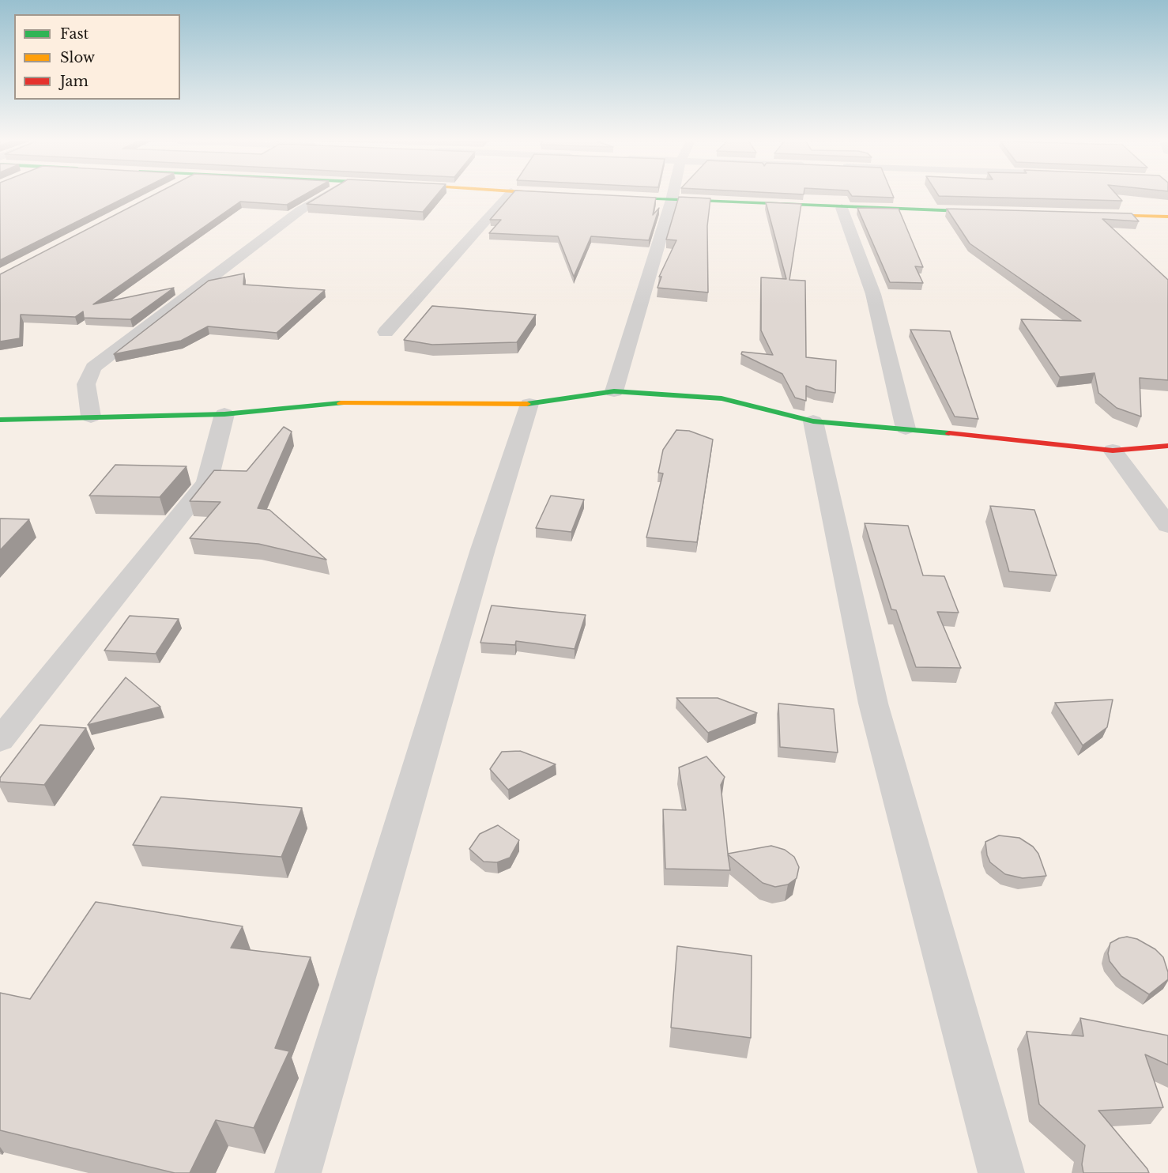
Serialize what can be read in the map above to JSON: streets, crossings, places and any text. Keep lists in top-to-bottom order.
{
  "legend": ["Fast", "Slow", "Jam"]
}
